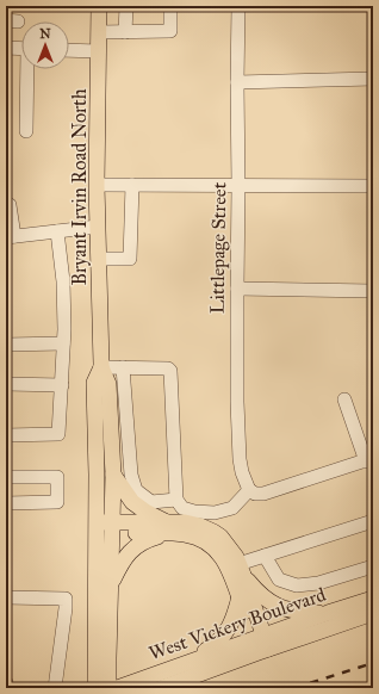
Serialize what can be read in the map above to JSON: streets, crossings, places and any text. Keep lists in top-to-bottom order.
{
  "streets": {
    "main road": ["Bryant Irvin Road North", "West Vickery Boulevard"],
    "street": ["Littlepage Street"]
  },
  "north": "top"
}
